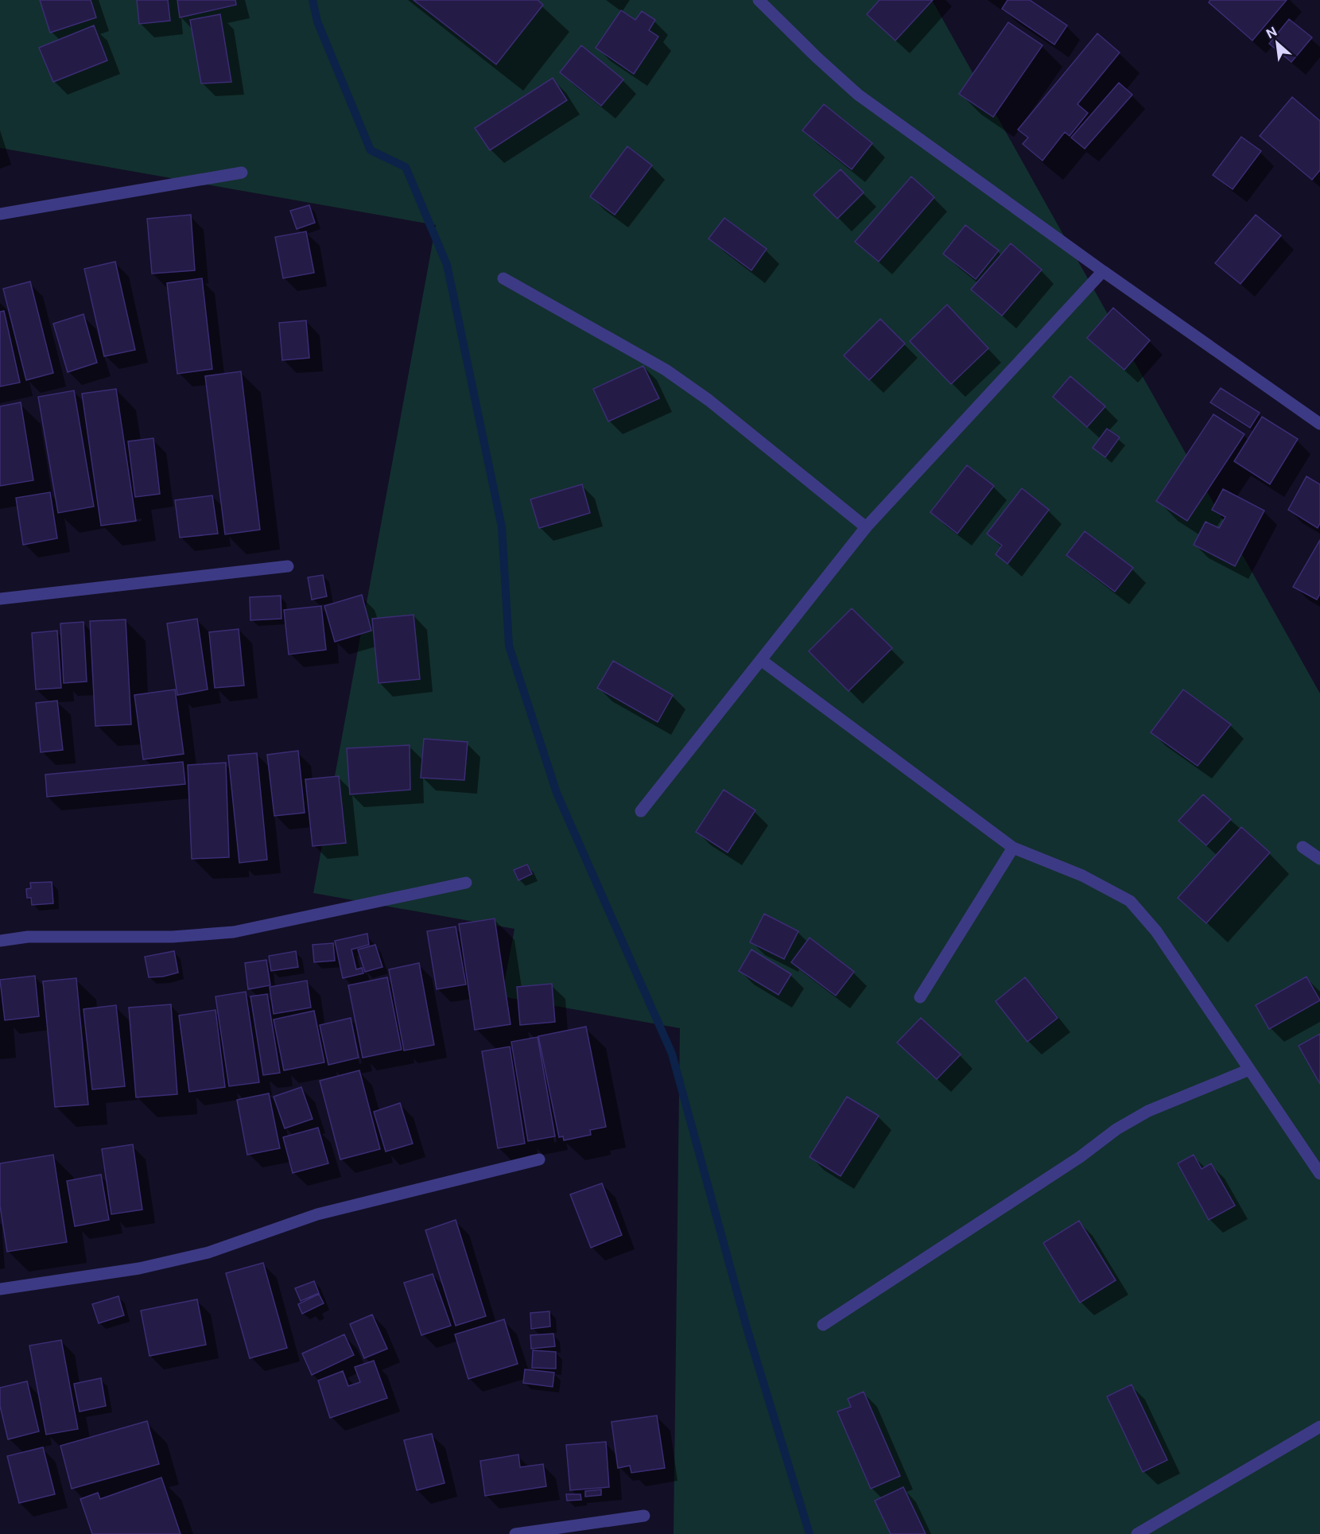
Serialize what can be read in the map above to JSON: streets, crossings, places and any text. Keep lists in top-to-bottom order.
{
  "north": "top left"
}
